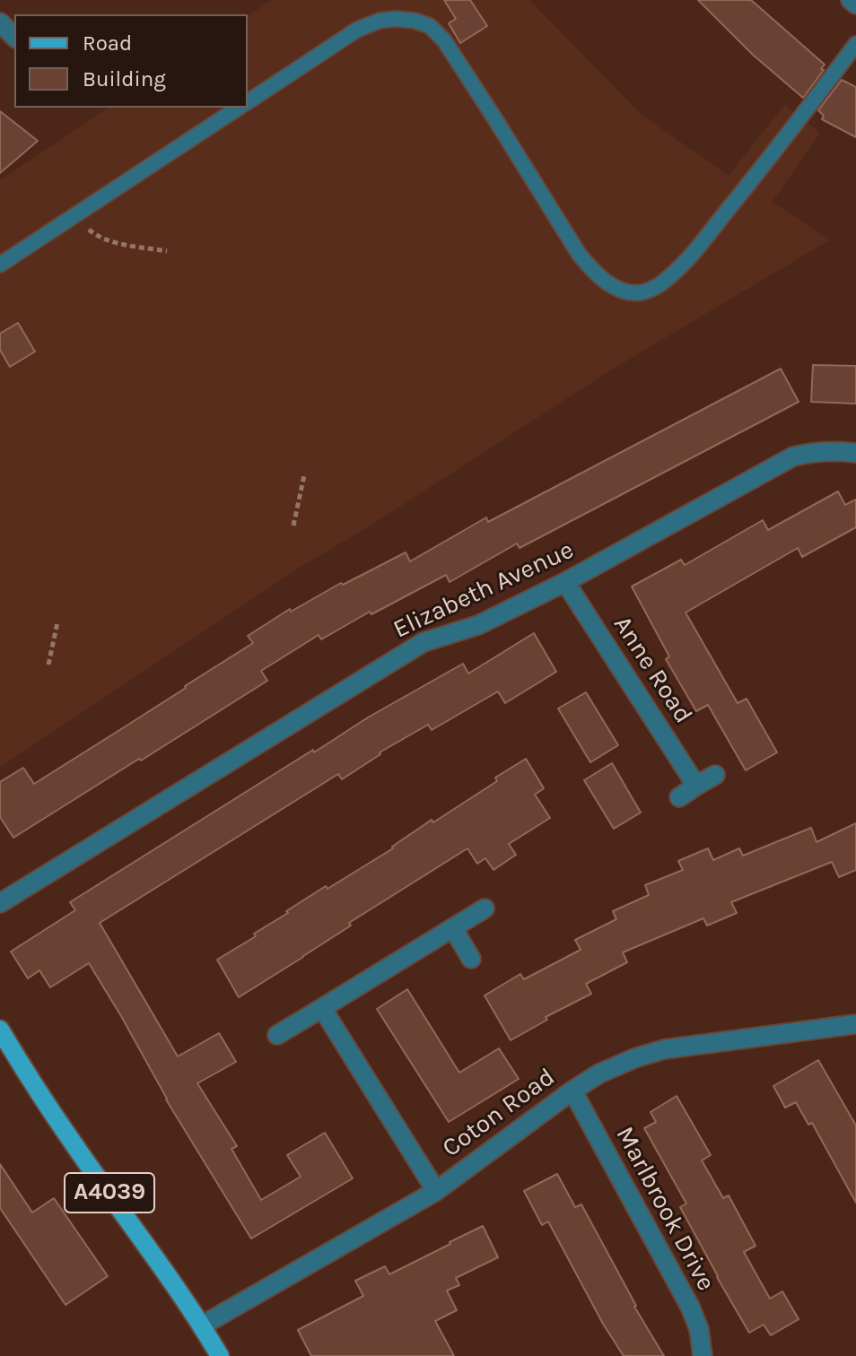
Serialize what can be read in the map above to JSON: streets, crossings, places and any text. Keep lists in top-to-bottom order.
{
  "streets": {
    "main road": ["A4039"],
    "street": [
      "Elizabeth Avenue",
      "Anne Road",
      "Coton Road",
      "Marlbrook Drive"
    ]
  },
  "crossings": [
    ["Elizabeth Avenue", "Anne Road"],
    ["Coton Road", "A4039"],
    ["Coton Road", "Marlbrook Drive"]
  ],
  "legend": ["Road", "Building"]
}
